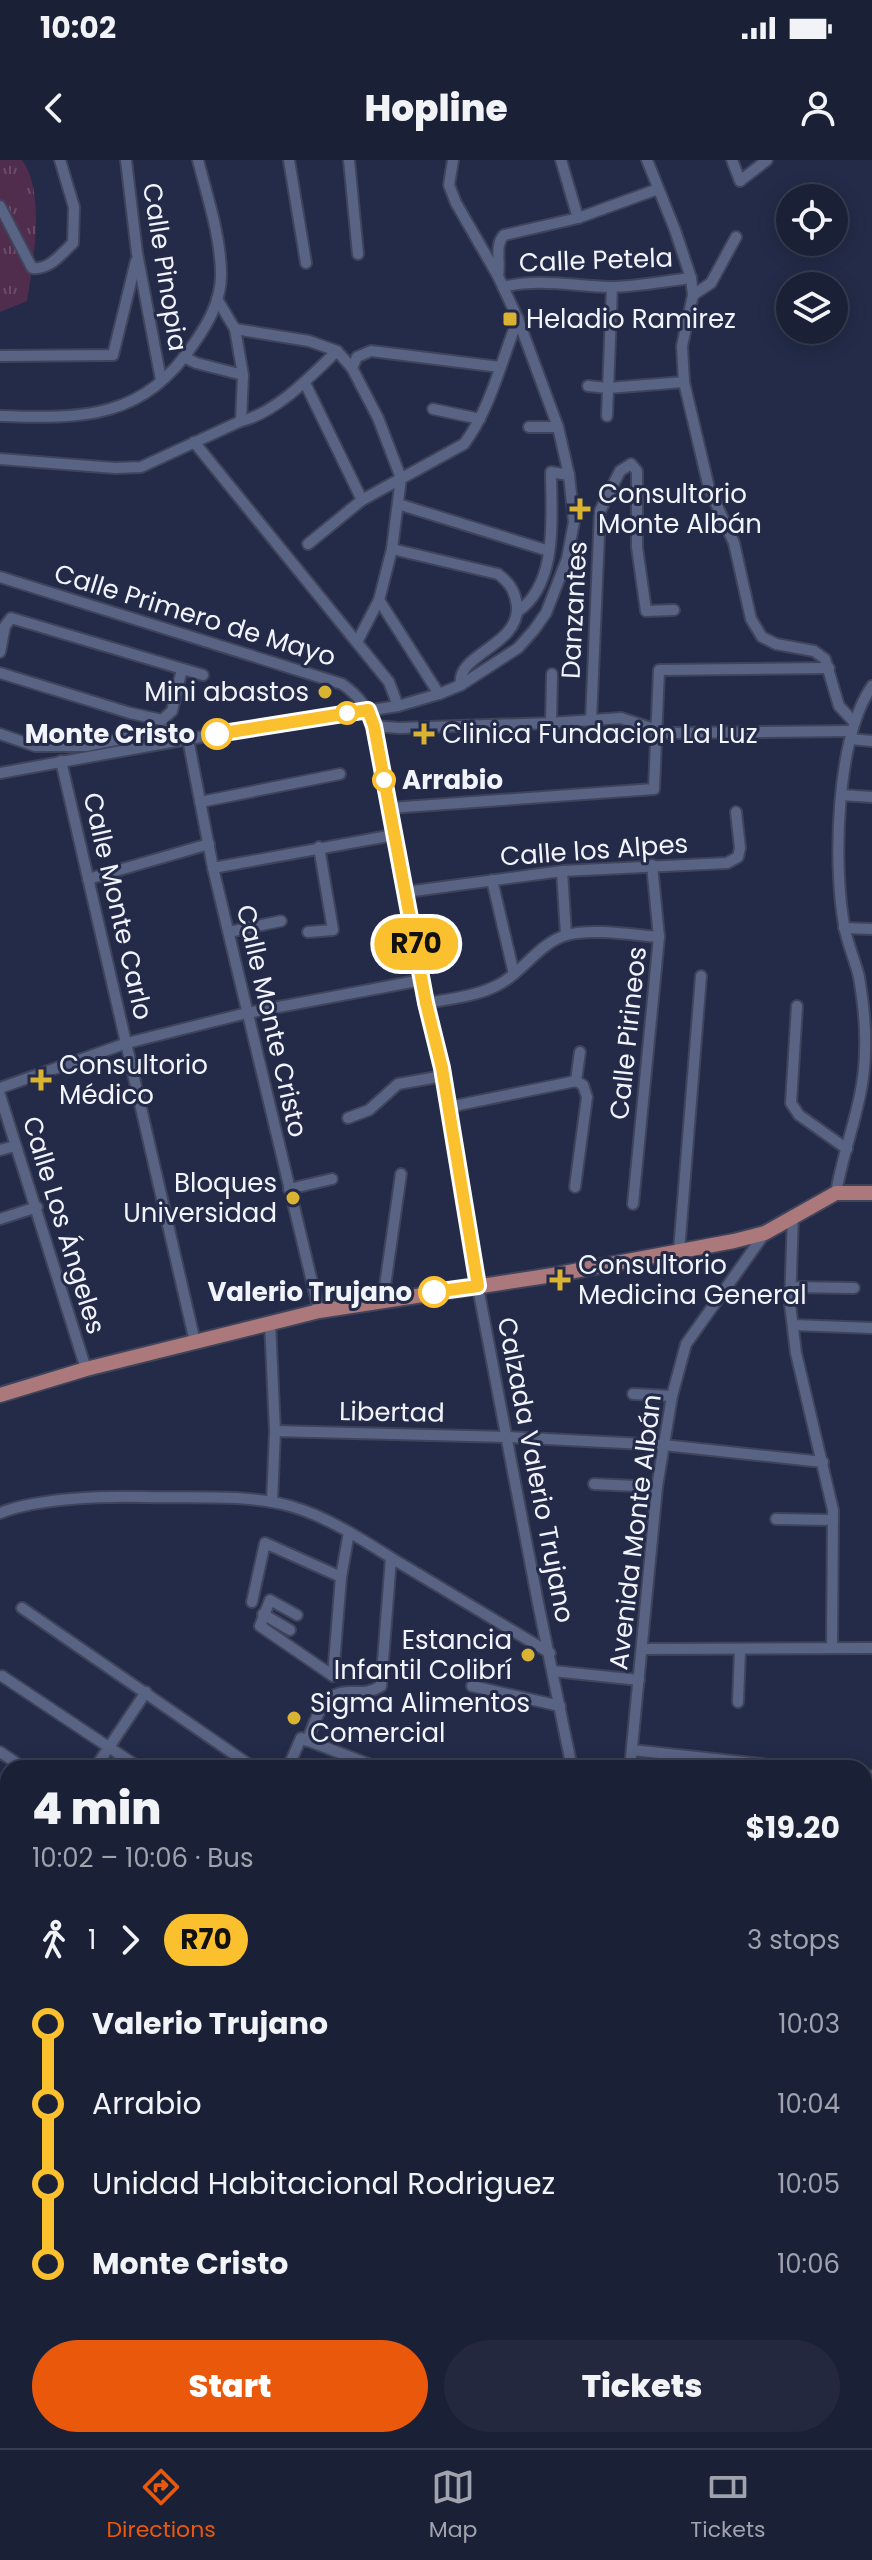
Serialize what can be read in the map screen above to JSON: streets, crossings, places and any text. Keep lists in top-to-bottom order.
{
  "streets": {
    "street": [
      "Calle Petela",
      "Calle Pinopia",
      "Danzantes",
      "Calle Primero de Mayo",
      "Calle los Alpes",
      "Calle Monte Carlo",
      "Calle Monte Cristo",
      "Calle Pirineos",
      "Calle Los Ángeles",
      "Libertad",
      "Calzada Valerio Trujano",
      "Avenida Monte Albán"
    ]
  },
  "crossings": [
    ["Calle Primero de Mayo", "Calzada Valerio Trujano"],
    ["Calle los Alpes", "Calle Pirineos"],
    ["Calle los Alpes", "Calzada Valerio Trujano"],
    ["Libertad", "Calzada Valerio Trujano"],
    ["Libertad", "Avenida Monte Albán"]
  ],
  "places": {
    "transit": ["Heladio Ramirez"],
    "health": [
      "Consultorio Monte Albán",
      "Clinica Fundacion La Luz",
      "Consultorio Médico",
      "Consultorio Medicina General"
    ],
    "other": [
      "Mini abastos",
      "Monte Cristo",
      "Arrabio",
      "Bloques Universidad",
      "Valerio Trujano",
      "Estancia Infantil Colibrí",
      "Sigma Alimentos Comercial"
    ]
  },
  "lines": ["bus line R70"],
  "page": {
    "status": "10:02",
    "header": "Hopline",
    "on_map": "R70",
    "heading": ["4 min", "10:02 – 10:06 · Bus", "$19.20"],
    "legs": ["1", "R70", "3 stops"],
    "list": [
      {
        "name": "Valerio Trujano",
        "value": "10:03"
      },
      {
        "name": "Arrabio",
        "value": "10:04"
      },
      {
        "name": "Unidad Habitacional Rodriguez",
        "value": "10:05"
      },
      {
        "name": "Monte Cristo",
        "value": "10:06"
      }
    ],
    "buttons": ["Start", "Tickets"],
    "tabs": ["Directions", "Map", "Tickets"]
  }
}
